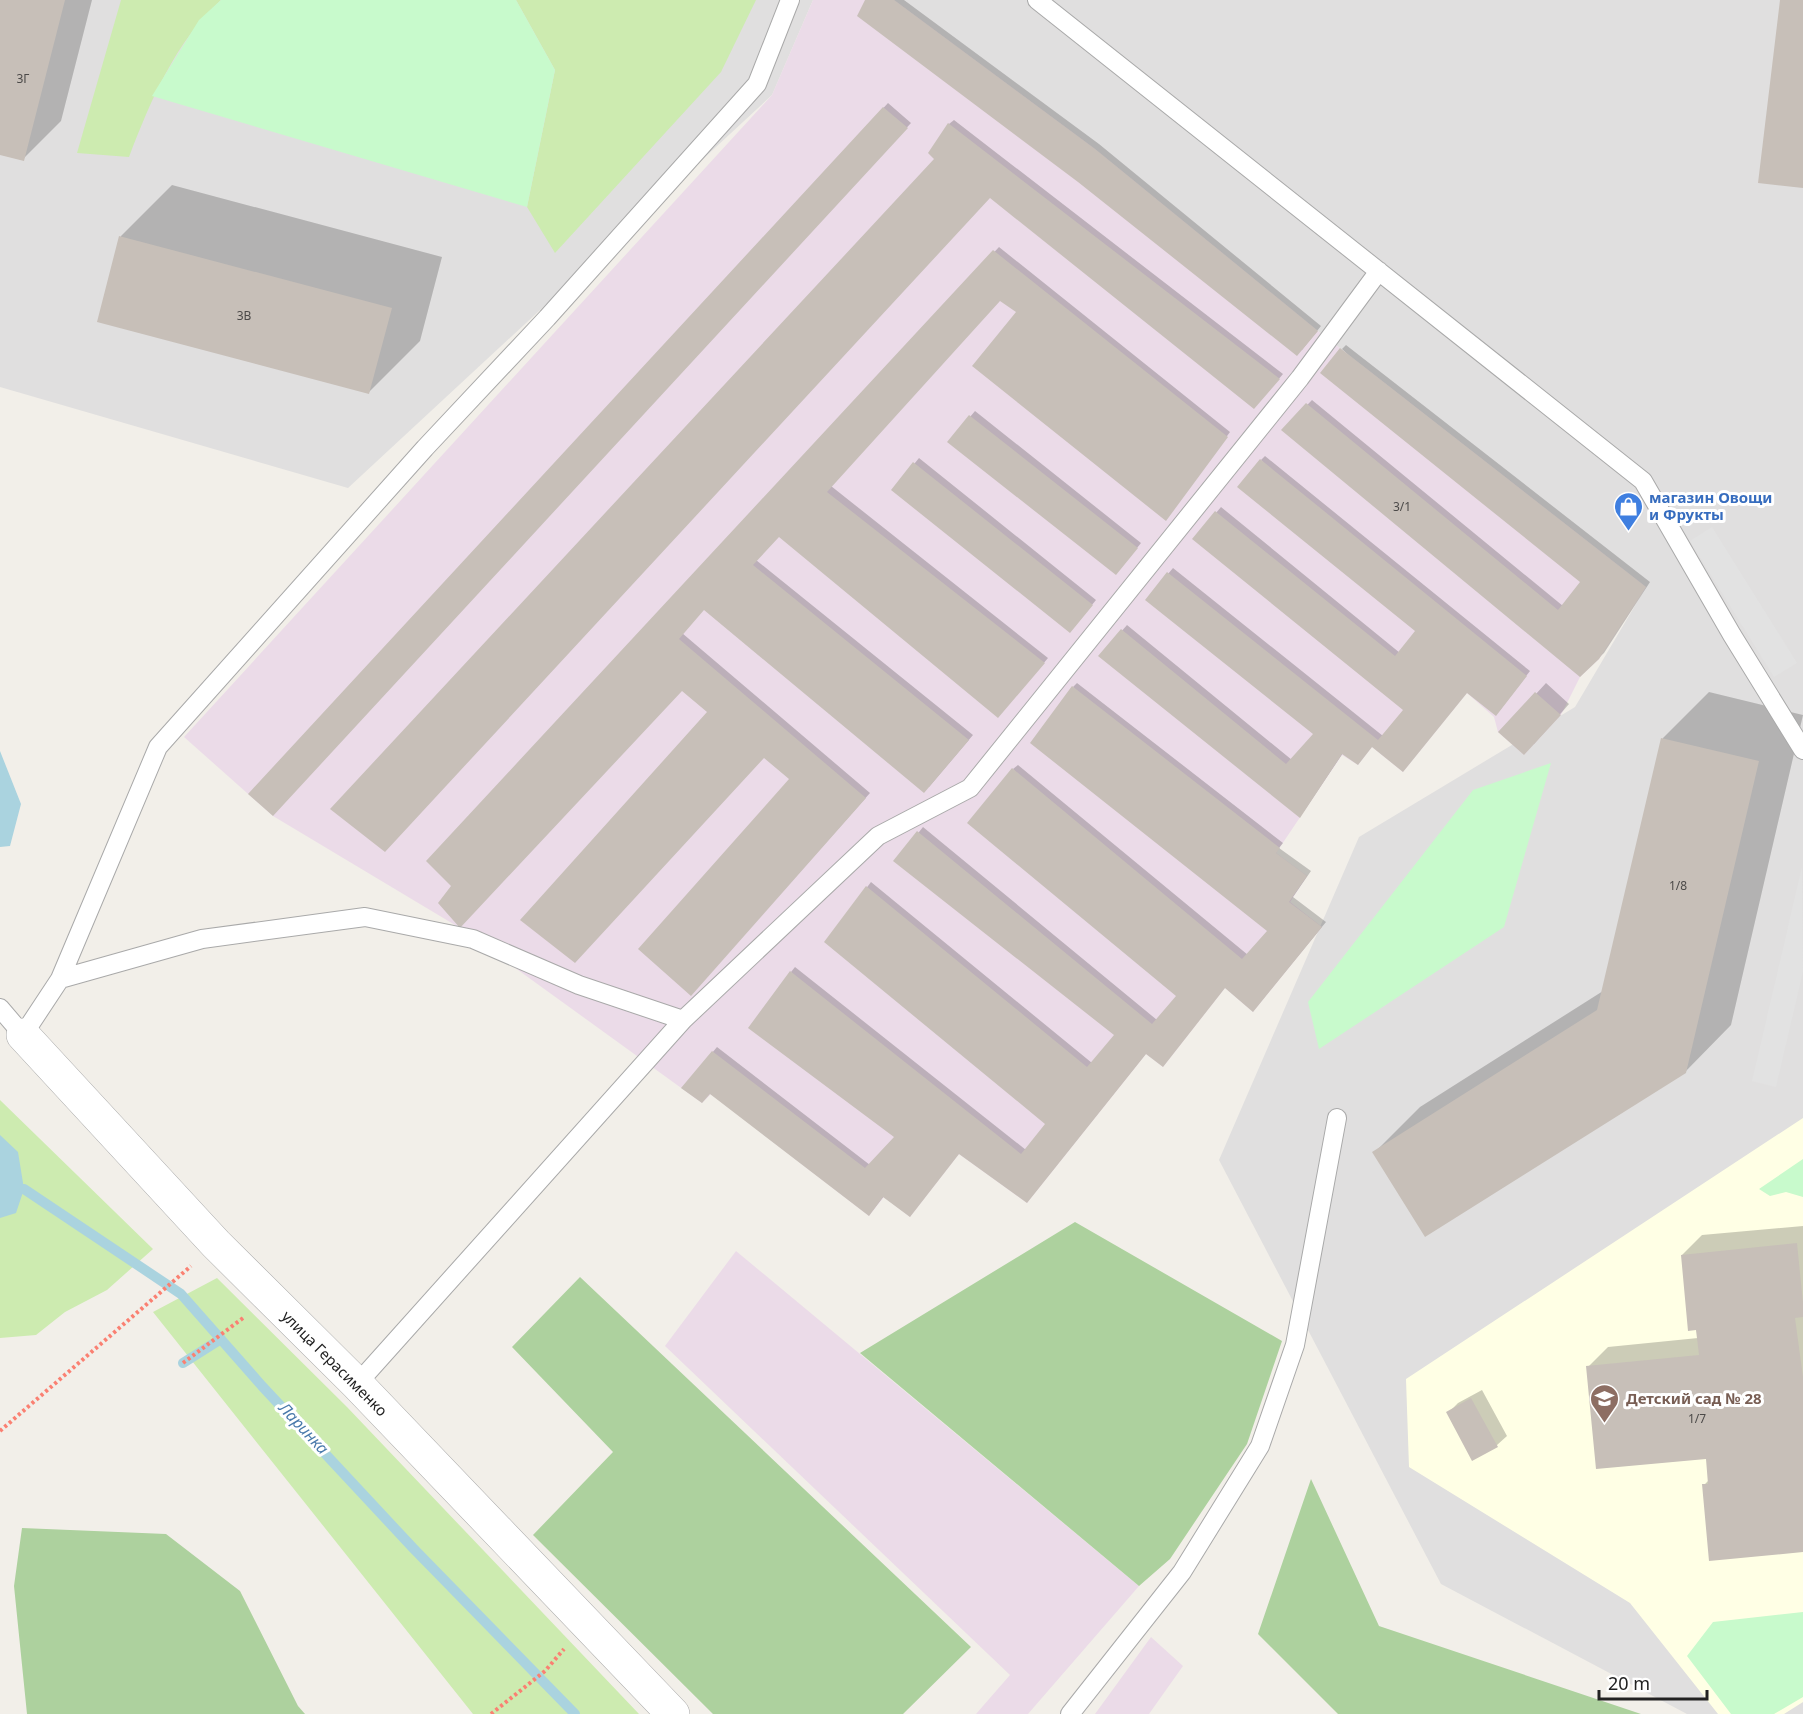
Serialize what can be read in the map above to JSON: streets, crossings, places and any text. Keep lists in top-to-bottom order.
{
  "streets": {
    "street": ["улица Герасименко"]
  },
  "water": ["Ларинка"],
  "places": {
    "shop": ["магазин Овощи и Фрукты"],
    "school or university": ["Детский сад № 28"]
  },
  "house_numbers": [
    "3Г",
    "3В",
    "3/1",
    "1/8",
    "1/7"
  ],
  "scale_bar": "20 m"
}
